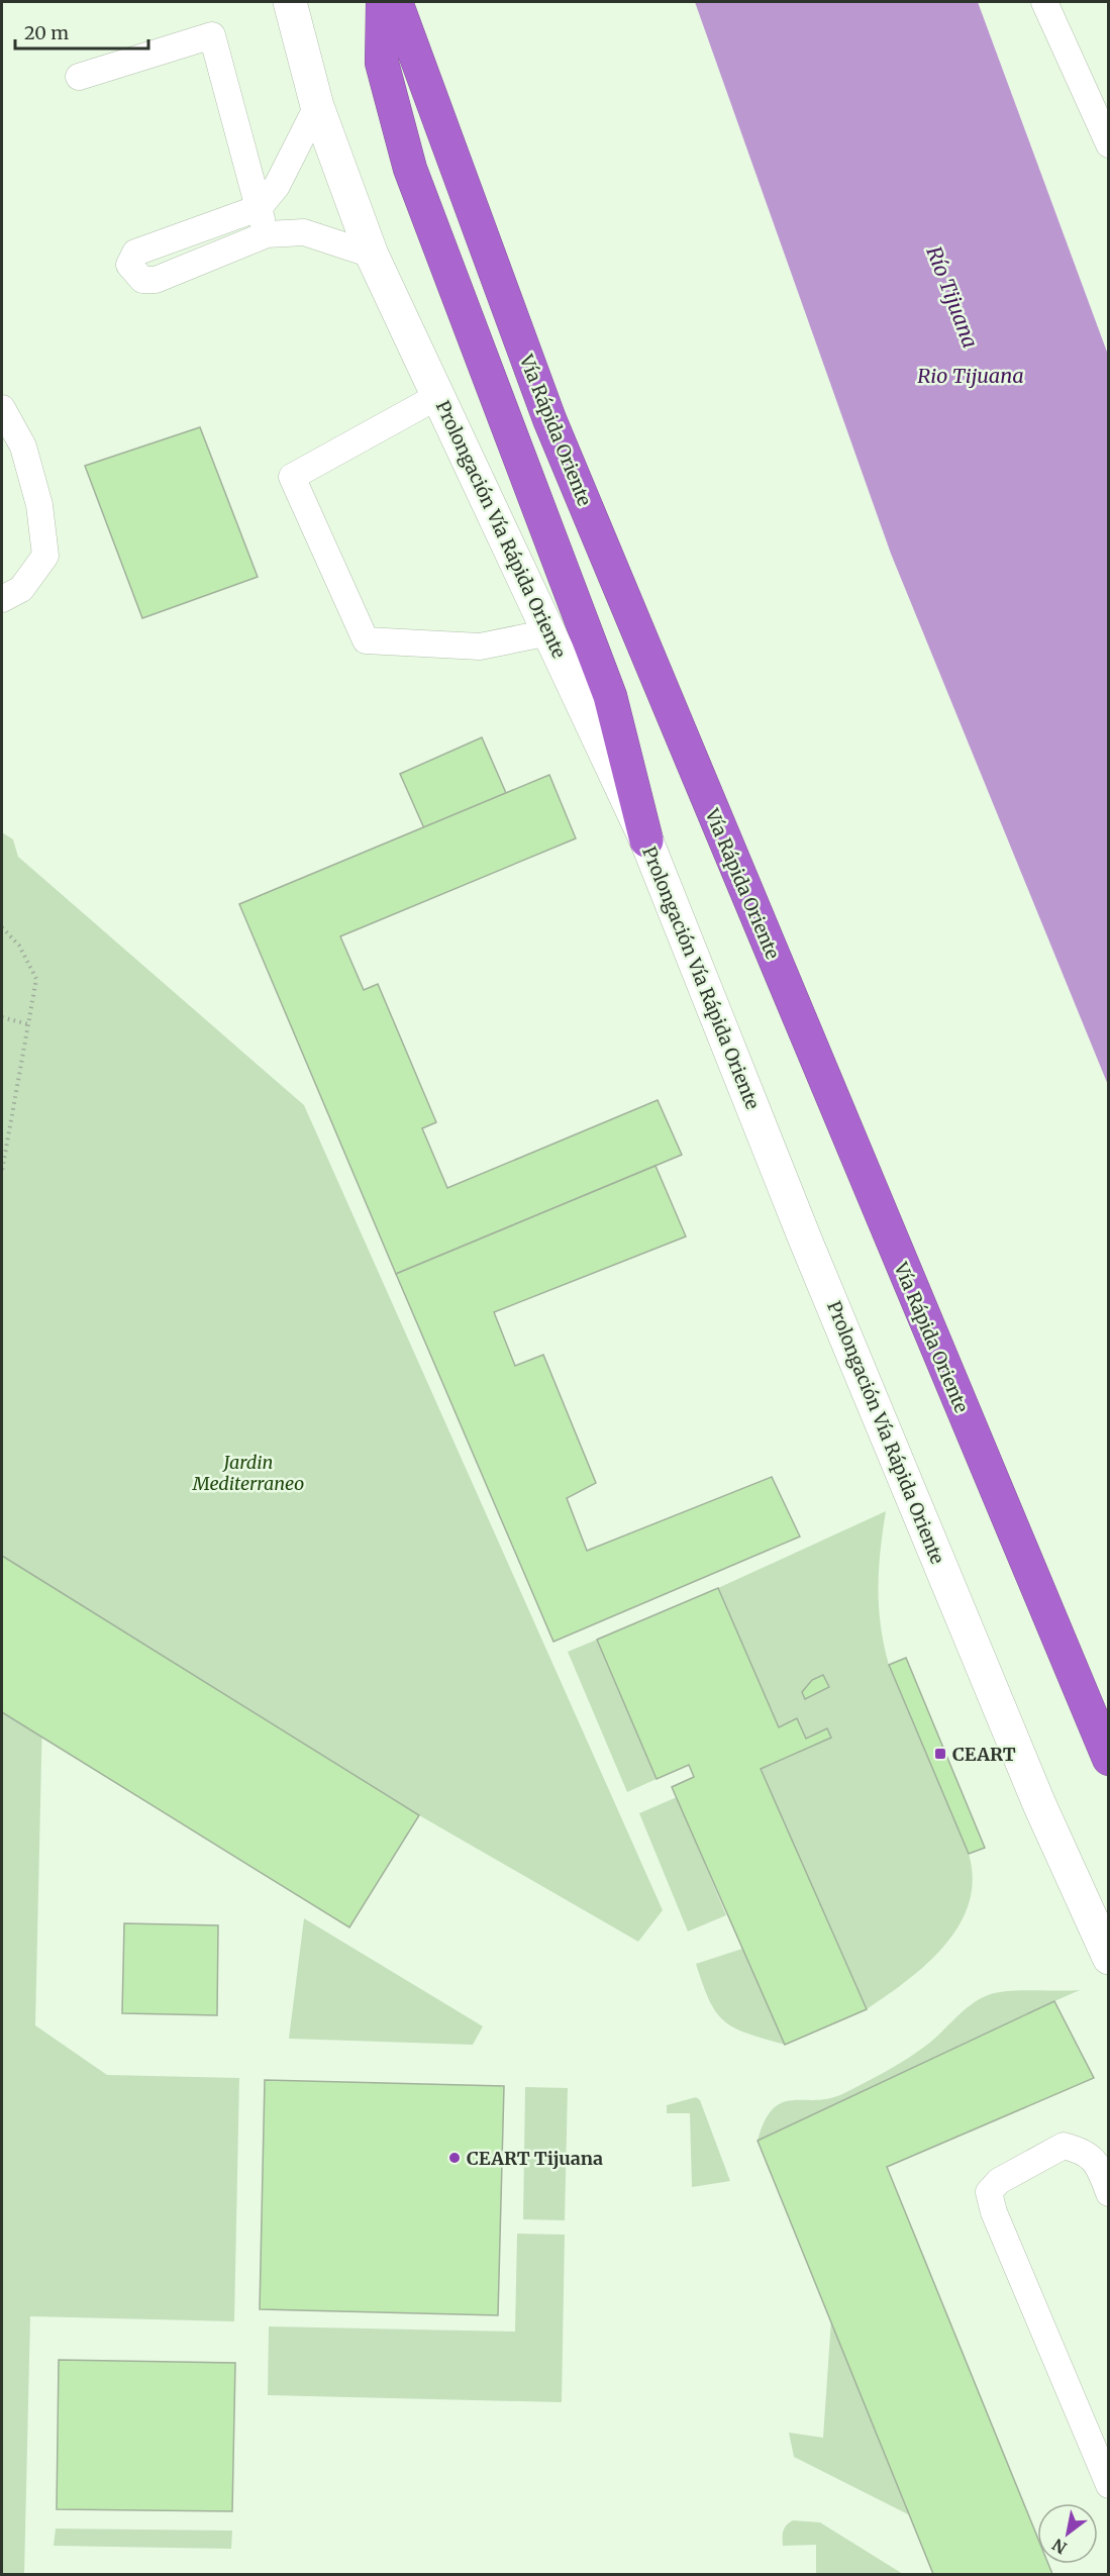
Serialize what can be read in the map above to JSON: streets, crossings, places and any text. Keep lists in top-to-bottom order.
{
  "streets": {
    "highway": ["Vía Rápida Oriente"],
    "main road": ["Prolongación Vía Rápida Oriente"]
  },
  "water": ["Río Tijuana", "Rio Tijuana"],
  "parks": ["Jardin Mediterraneo"],
  "places": {
    "transit": ["CEART"],
    "other": ["CEART Tijuana"]
  },
  "scale_bar": "20 m",
  "north": "bottom left"
}
